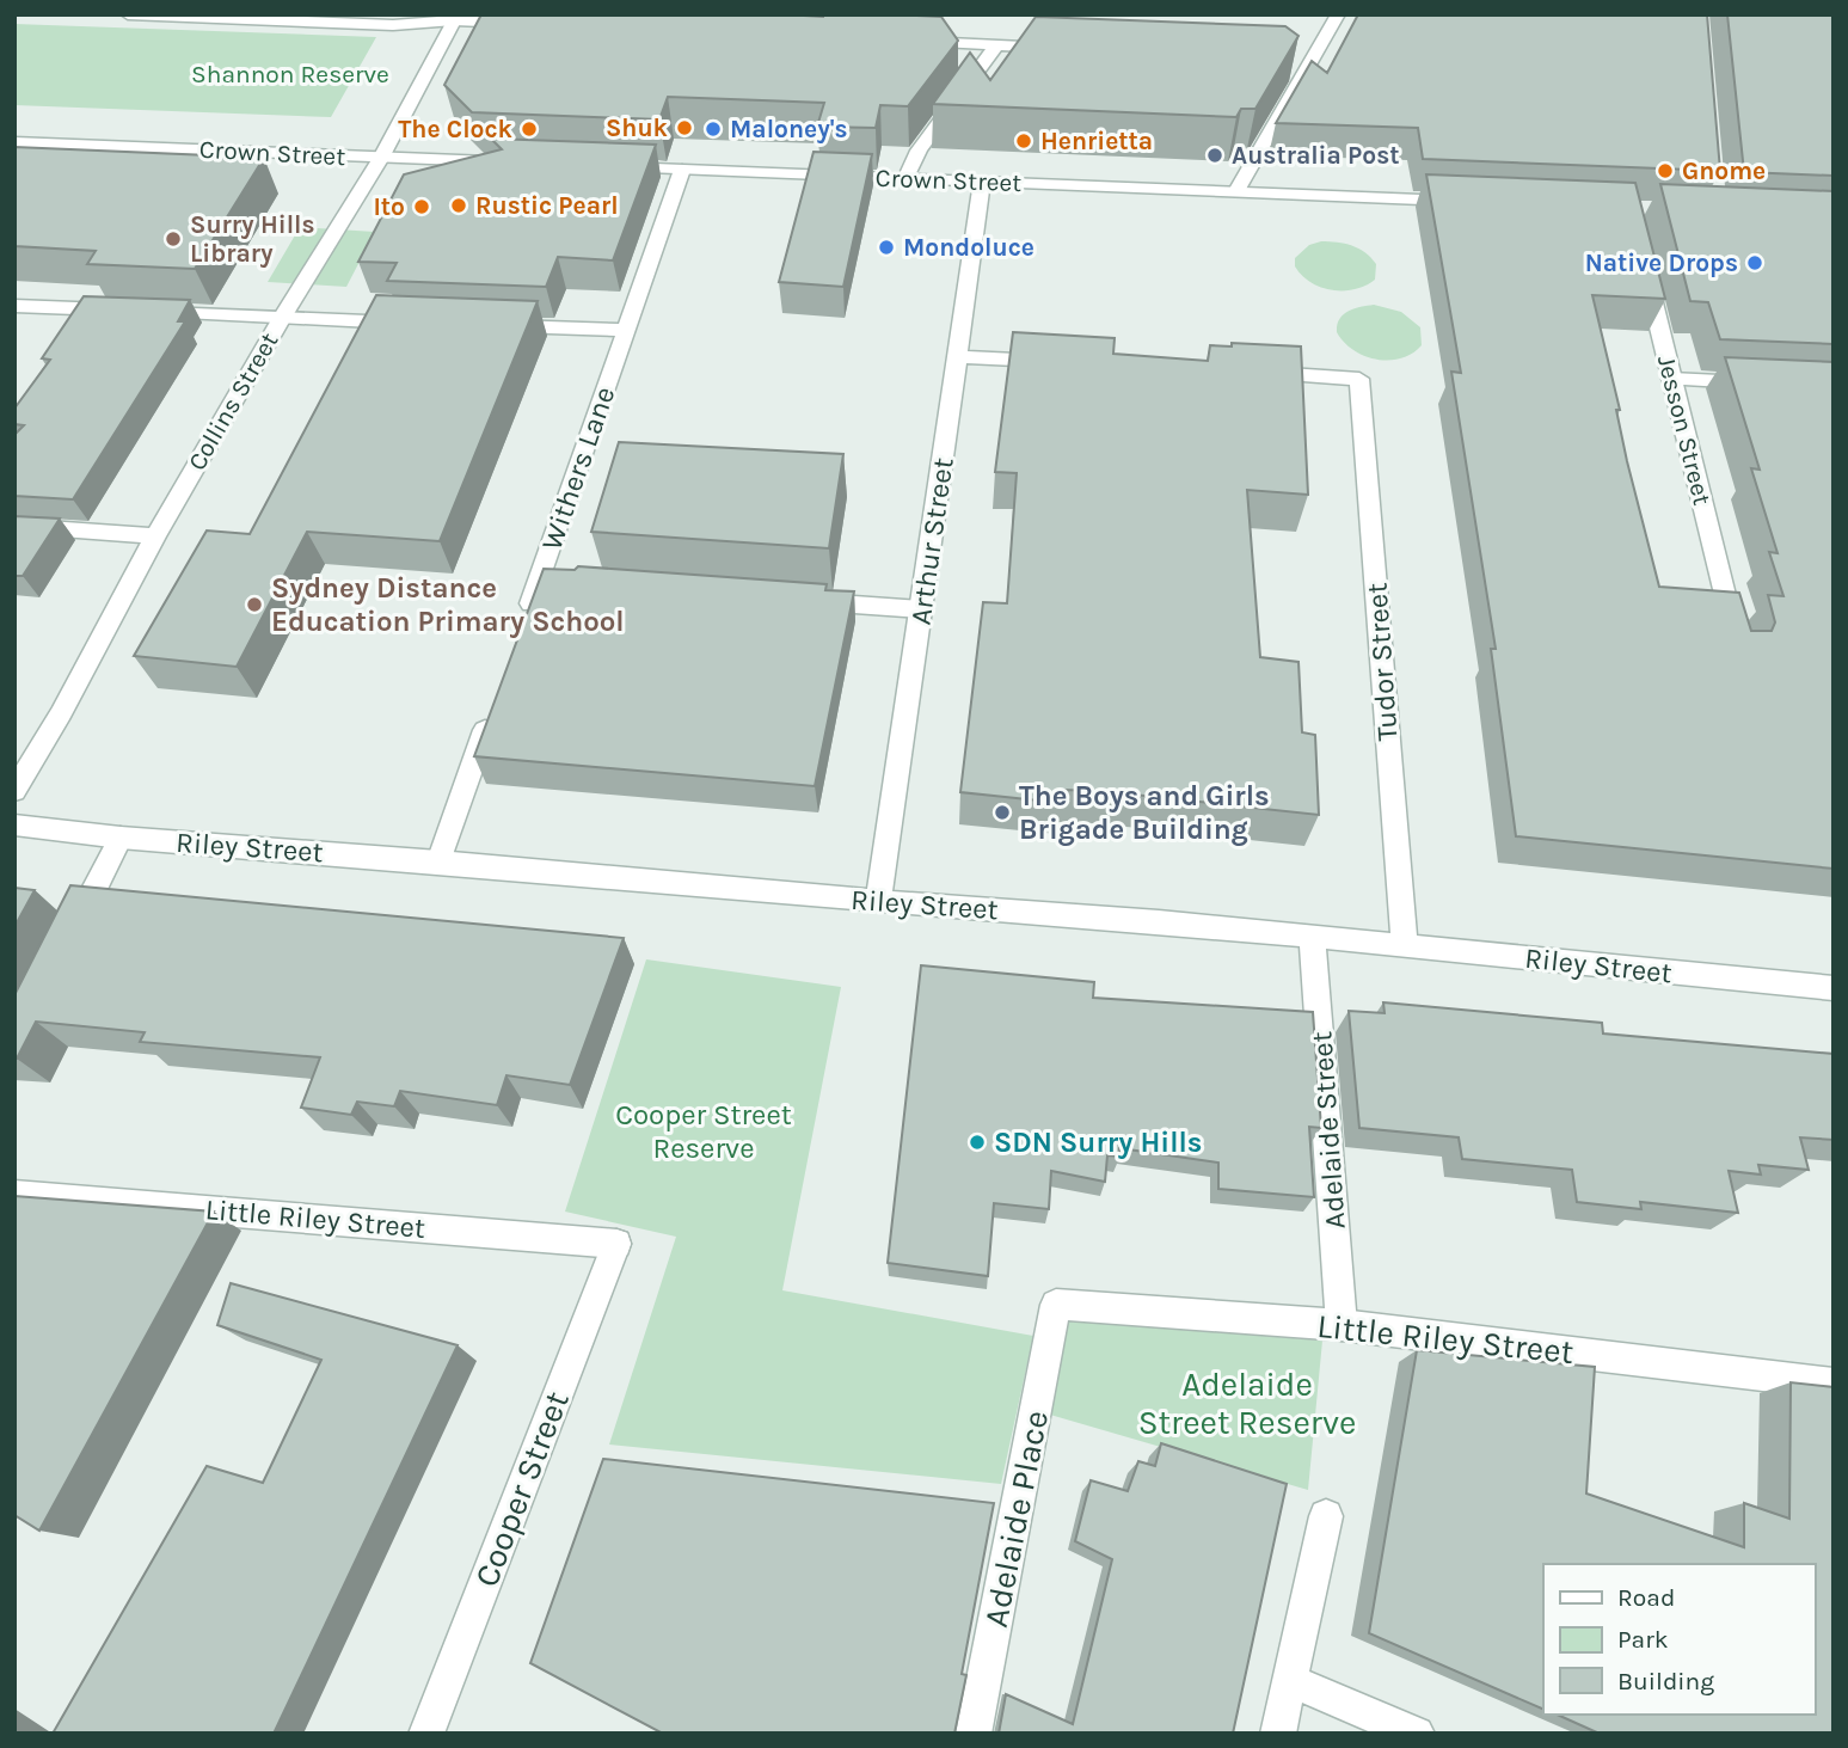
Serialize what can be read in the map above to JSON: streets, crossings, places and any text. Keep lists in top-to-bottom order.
{
  "streets": {
    "street": [
      "Crown Street",
      "Collins Street",
      "Jesson Street",
      "Withers Lane",
      "Arthur Street",
      "Tudor Street",
      "Riley Street",
      "Adelaide Street",
      "Little Riley Street",
      "Cooper Street",
      "Adelaide Place"
    ]
  },
  "crossings": [
    ["Crown Street", "Collins Street"],
    ["Crown Street", "Withers Lane"],
    ["Crown Street", "Arthur Street"],
    ["Arthur Street", "Riley Street"],
    ["Tudor Street", "Riley Street"],
    ["Riley Street", "Adelaide Street"],
    ["Adelaide Street", "Little Riley Street"],
    ["Little Riley Street", "Cooper Street"],
    ["Little Riley Street", "Adelaide Place"]
  ],
  "parks": ["Shannon Reserve", "Cooper Street Reserve", "Adelaide Street Reserve"],
  "places": [
    "Shuk",
    "The Clock",
    "Maloney's",
    "Henrietta",
    "Australia Post",
    "Gnome",
    "Rustic Pearl",
    "Ito",
    "Surry Hills Library",
    "Mondoluce",
    "Native Drops",
    "Sydney Distance Education Primary School",
    "The Boys and Girls Brigade Building",
    "SDN Surry Hills"
  ],
  "legend": ["Road", "Park", "Building"]
}
